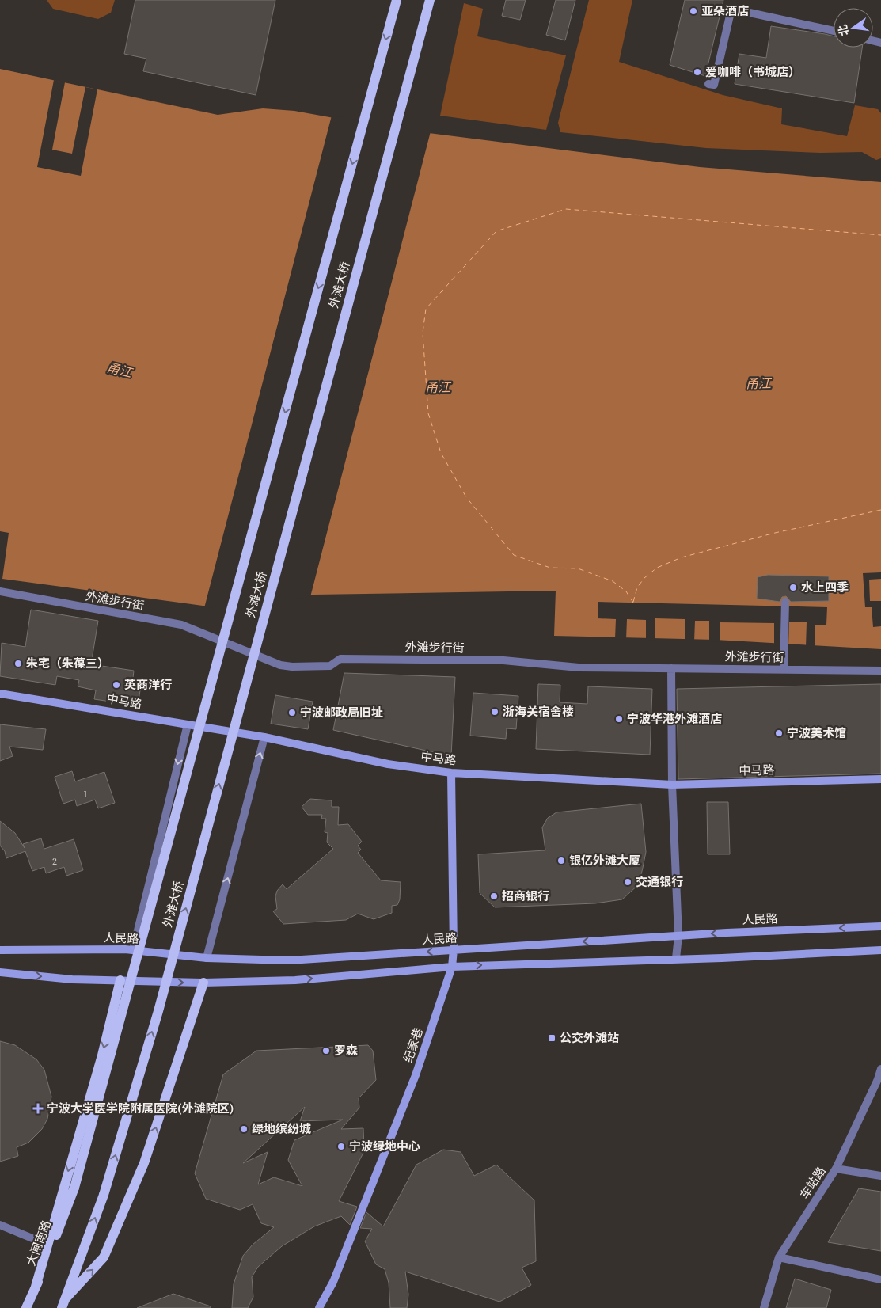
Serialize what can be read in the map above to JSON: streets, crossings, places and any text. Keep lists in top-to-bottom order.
{
  "streets": {
    "main road": [
      "外滩大桥",
      "中马路",
      "人民路",
      "纪家巷",
      "大闸南路"
    ],
    "street": ["外滩步行街", "车站路"]
  },
  "crossings": [
    ["外滩大桥", "大闸南路"],
    ["中马路", "纪家巷"],
    ["人民路", "纪家巷"]
  ],
  "water": ["甬江"],
  "places": {
    "other": [
      "亚朵酒店",
      "爱咖啡（书城店）",
      "水上四季",
      "朱宅（朱葆三）",
      "英商洋行",
      "浙海关宿舍楼",
      "宁波邮政局旧址",
      "宁波华港外滩酒店",
      "宁波美术馆",
      "银亿外滩大厦",
      "交通银行",
      "招商银行",
      "罗森",
      "绿地缤纷城",
      "宁波绿地中心"
    ],
    "transit": ["公交外滩站"],
    "health": ["宁波大学医学院附属医院(外滩院区)"]
  },
  "house_numbers": ["1", "2"],
  "north": "left"
}
